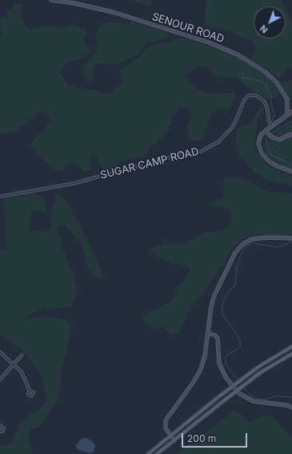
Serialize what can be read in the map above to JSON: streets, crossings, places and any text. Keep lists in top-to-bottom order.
{
  "streets": {
    "main road": ["SENOUR ROAD"],
    "street": ["SUGAR CAMP ROAD"]
  },
  "scale_bar": "200 m",
  "north": "bottom left"
}
